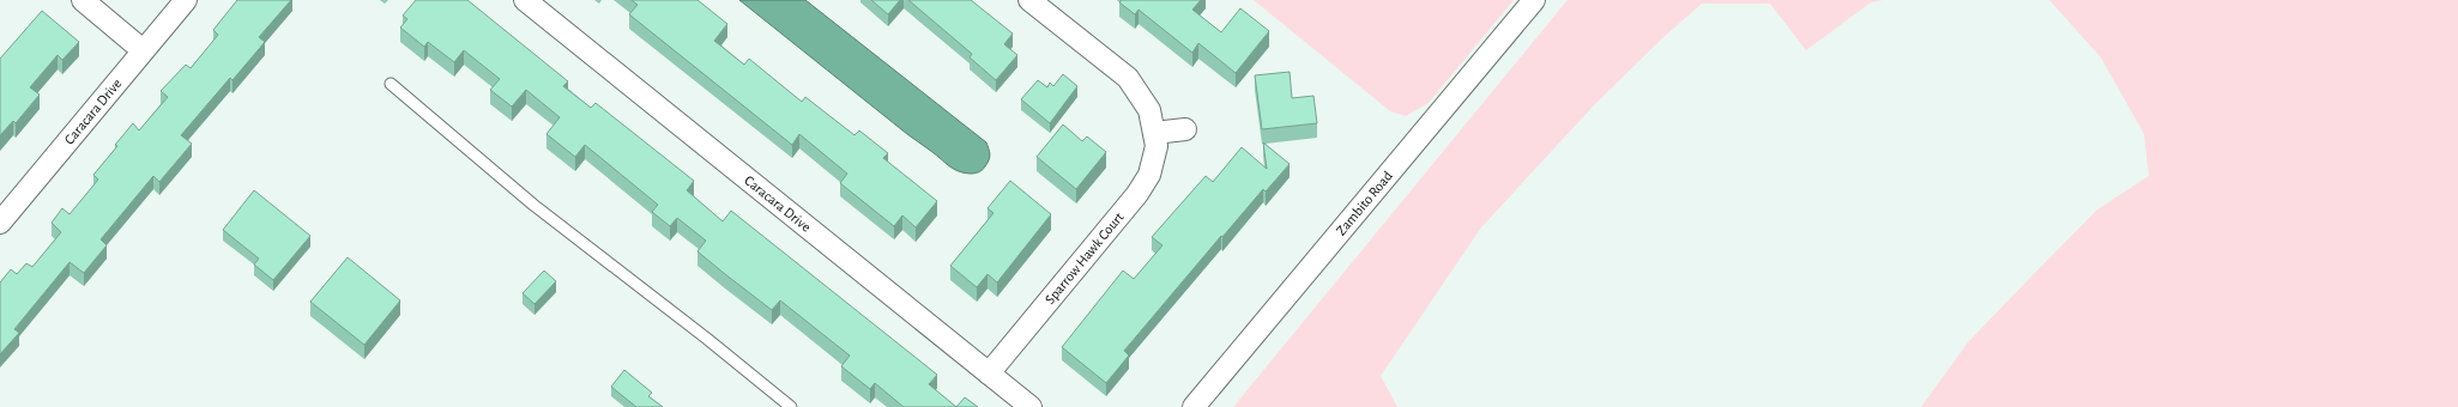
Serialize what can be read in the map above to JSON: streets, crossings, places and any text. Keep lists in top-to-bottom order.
{
  "streets": {
    "street": ["Caracara Drive", "Zambito Road", "Sparrow Hawk Court"]
  },
  "crossings": [
    ["Caracara Drive", "Sparrow Hawk Court"]
  ]
}
